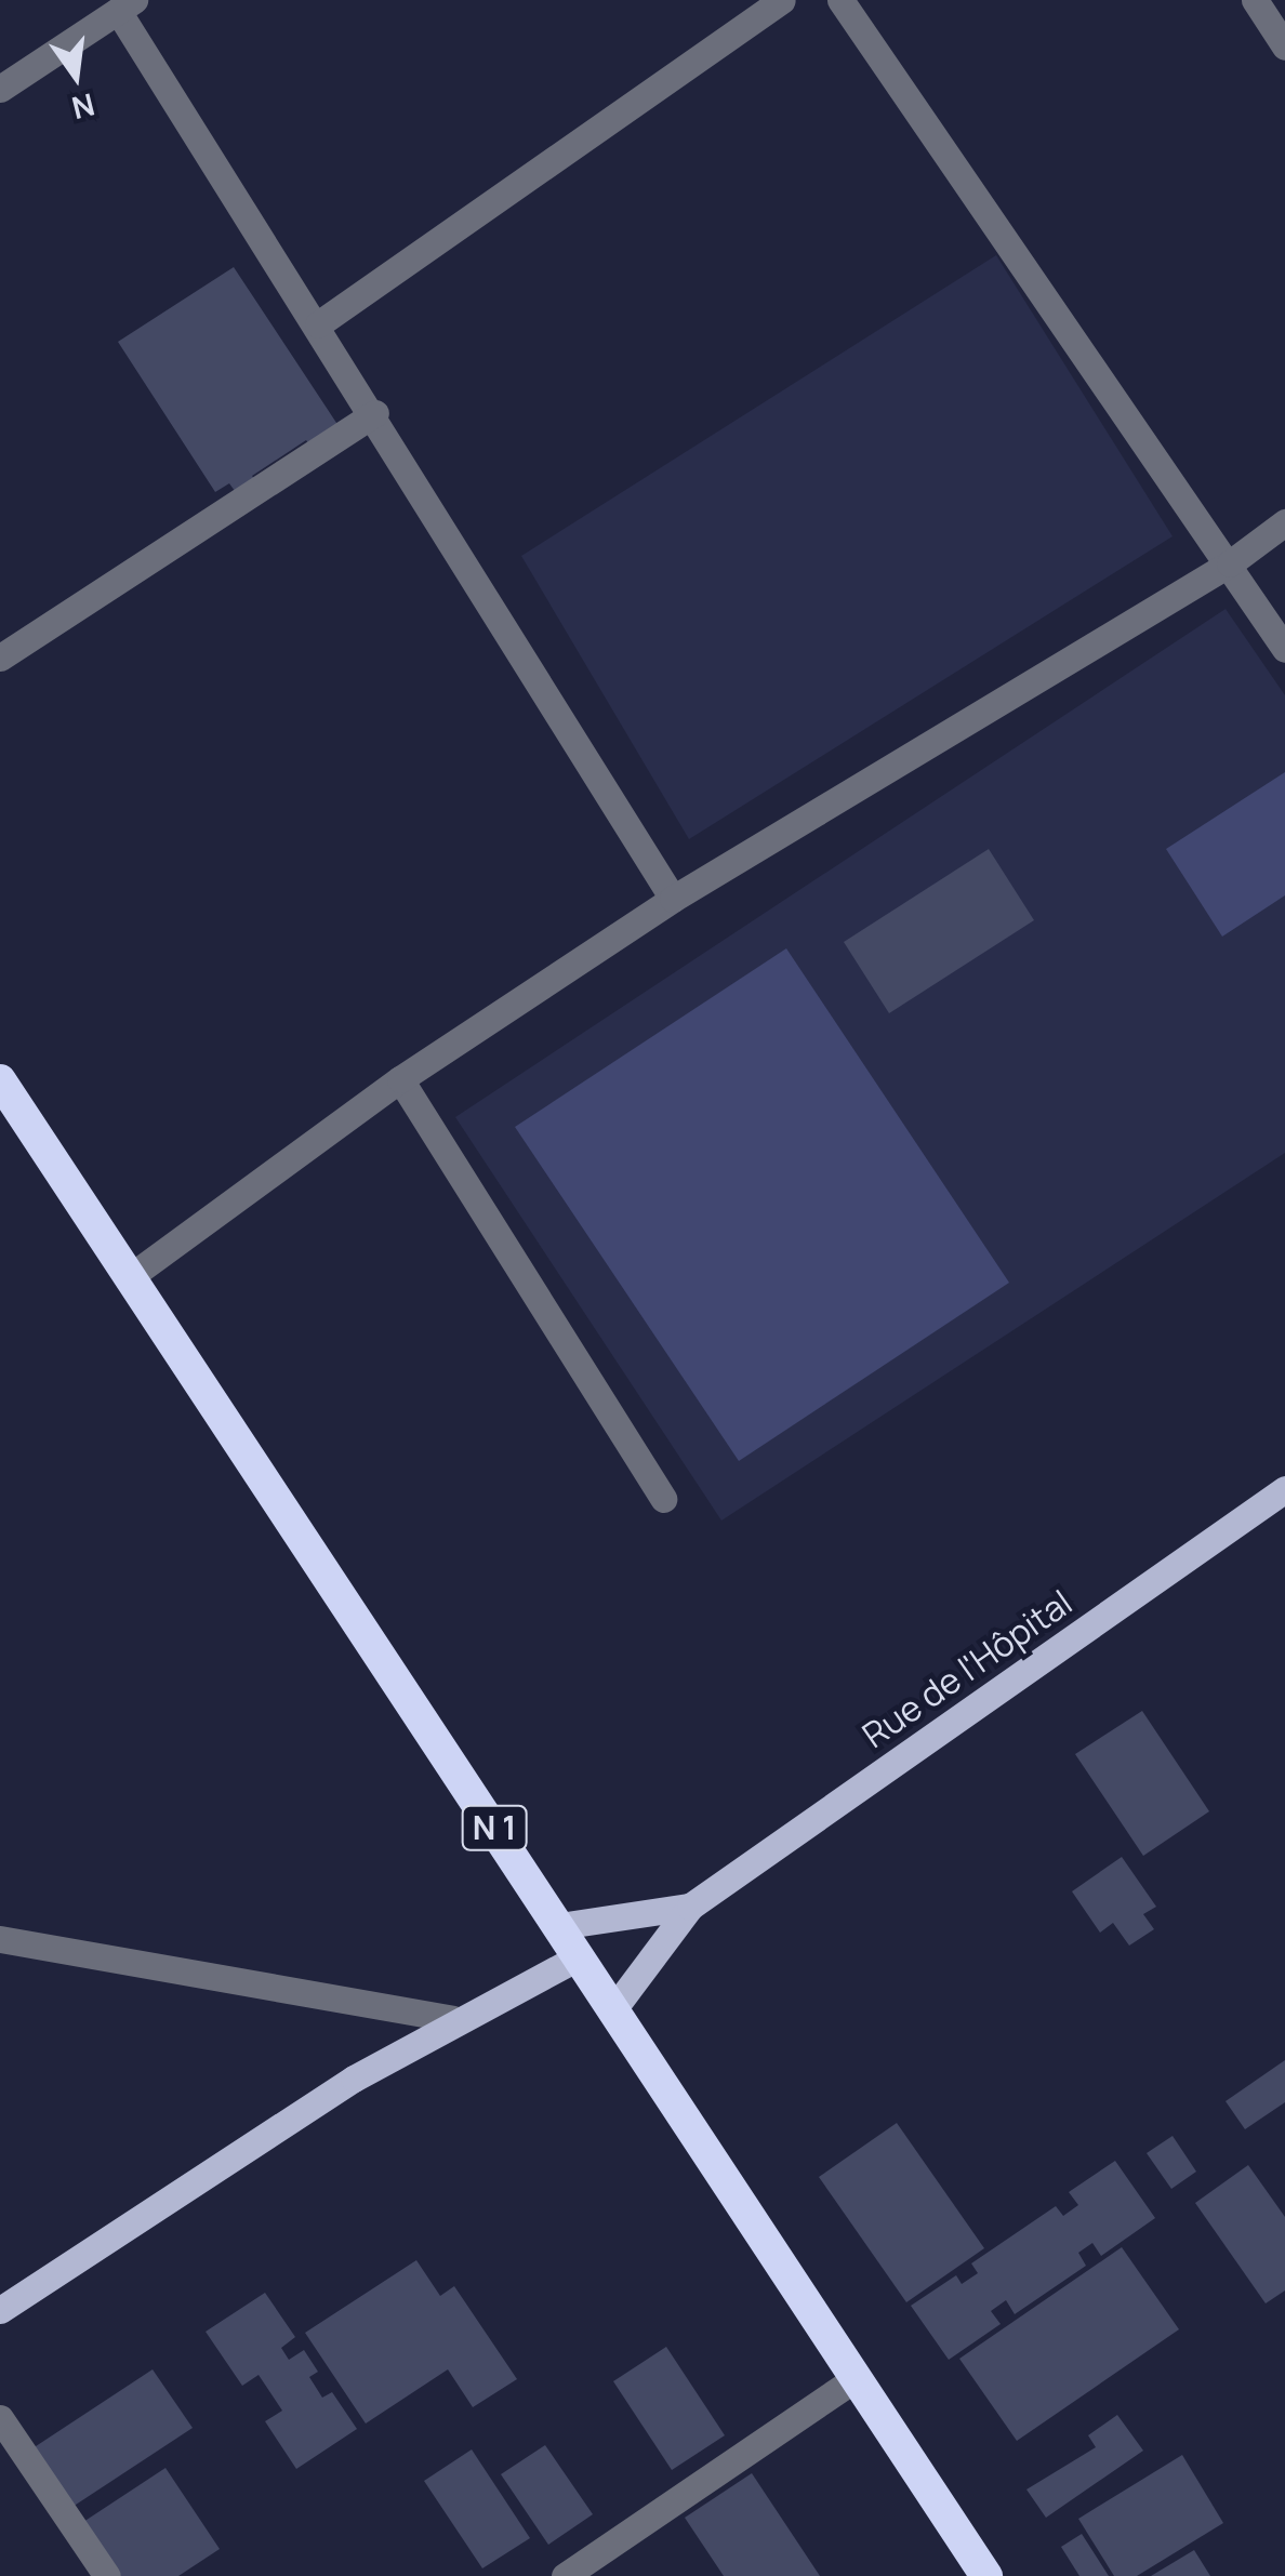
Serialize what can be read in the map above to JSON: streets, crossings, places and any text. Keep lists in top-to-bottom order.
{
  "streets": {
    "highway": ["N 1"],
    "main road": ["Rue de l'Hôpital"]
  },
  "north": "bottom"
}
